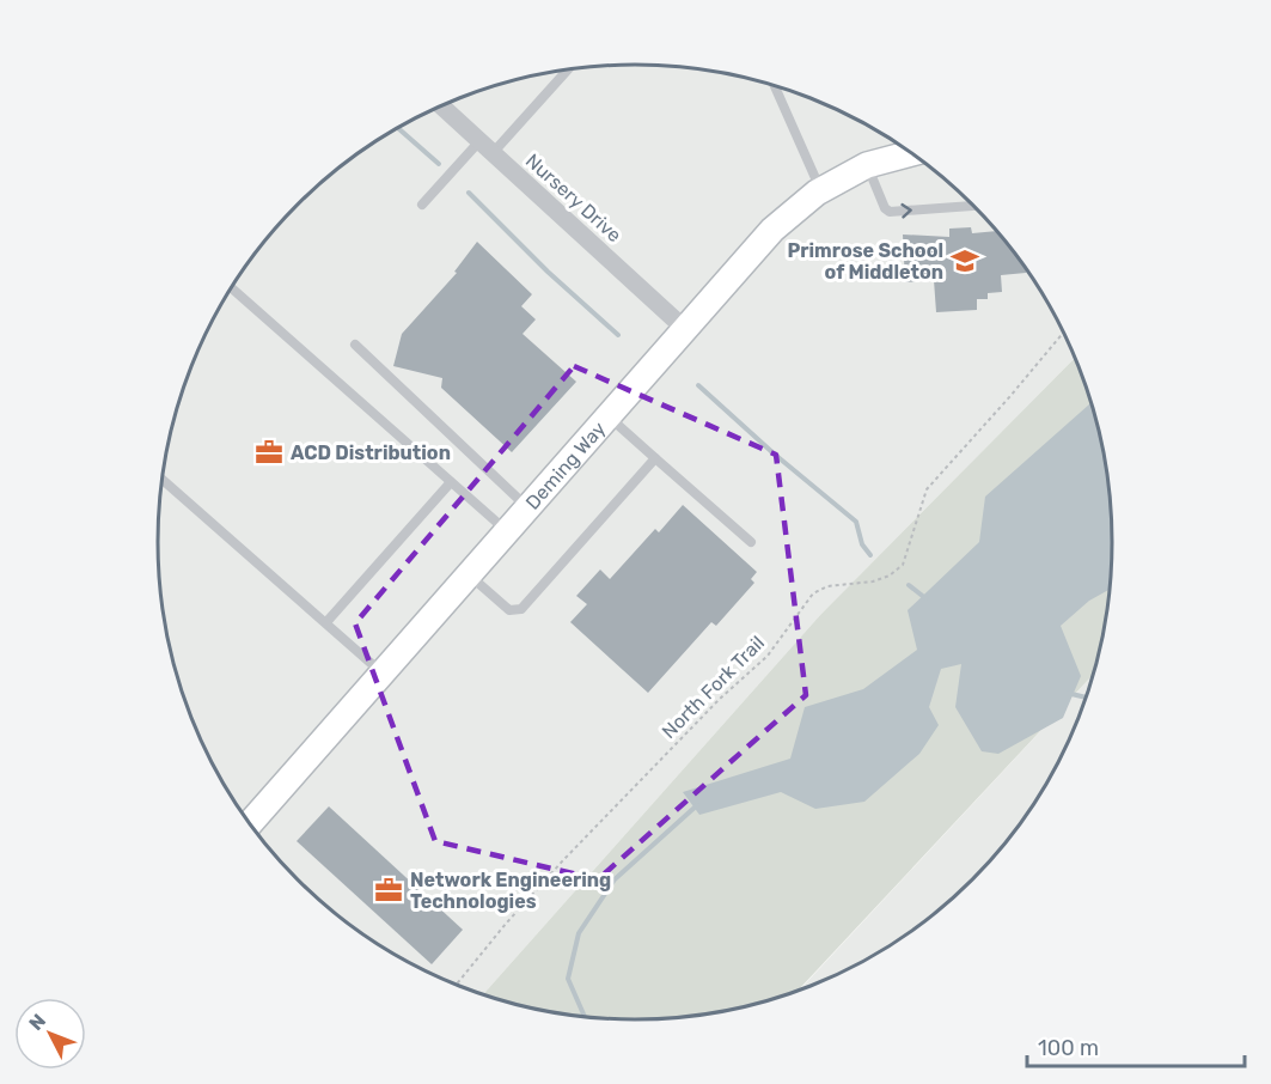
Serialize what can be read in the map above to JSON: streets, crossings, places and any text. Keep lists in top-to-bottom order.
{
  "streets": {
    "street": ["Nursery Drive", "Deming Way"],
    "path": ["North Fork Trail"]
  },
  "crossings": [
    ["Nursery Drive", "Deming Way"]
  ],
  "places": {
    "school or university": ["Primrose School of Middleton"],
    "office": ["ACD Distribution", "Network Engineering Technologies"]
  },
  "scale_bar": "100 m",
  "north": "top left"
}
